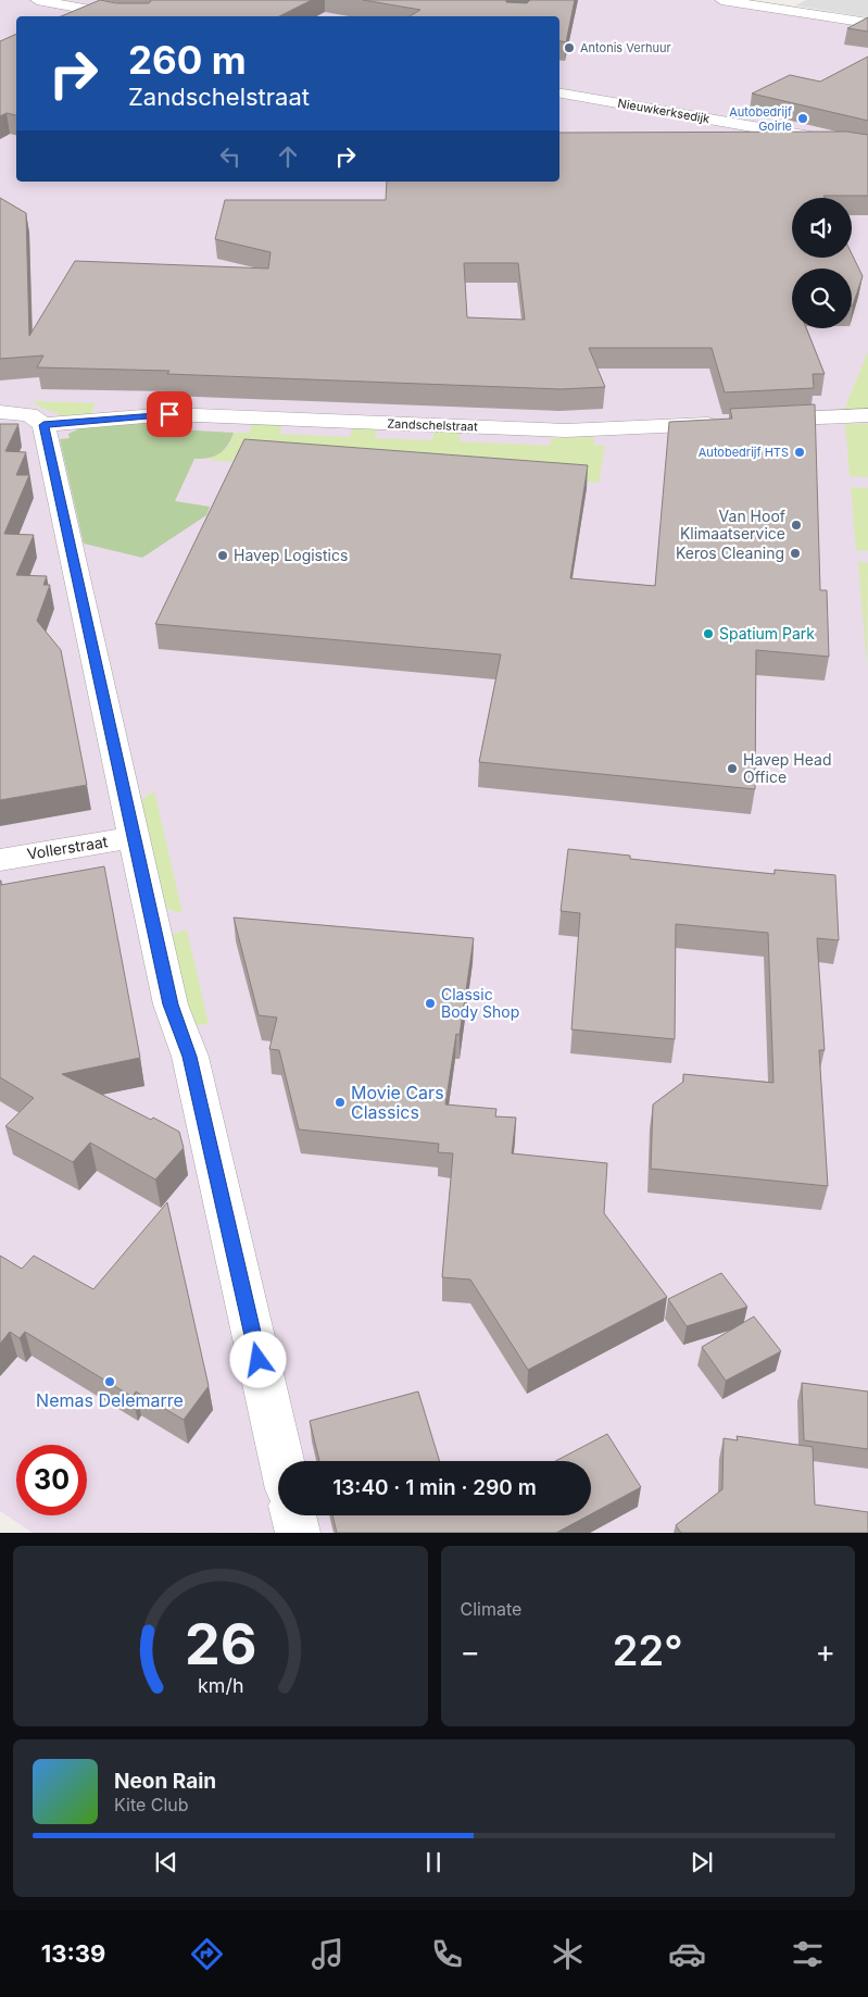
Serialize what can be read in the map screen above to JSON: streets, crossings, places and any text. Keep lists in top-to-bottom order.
{
  "streets": {
    "street": ["Nieuwkerksedijk", "Zandschelstraat", "Vollerstraat"]
  },
  "places": [
    "Antonis Verhuur",
    "Autobedrijf Goirle",
    "Autobedrijf HTS",
    "Van Hoof Klimaatservice",
    "Keros Cleaning",
    "Havep Logistics",
    "Spatium Park",
    "Havep Head Office",
    "Classic Body Shop",
    "Movie Cars Classics",
    "Nemas Delemarre"
  ],
  "page": {
    "turn": ["260 m", "Zandschelstraat"],
    "limit": "30",
    "trip": "13:40 · 1 min · 290 m",
    "tile": "Climate",
    "heat": ["−", "22°", "+"],
    "song": ["Neon Rain", "Kite Club"],
    "tabs": "13:39",
    "gauge": ["26", "km/h"]
  }
}
